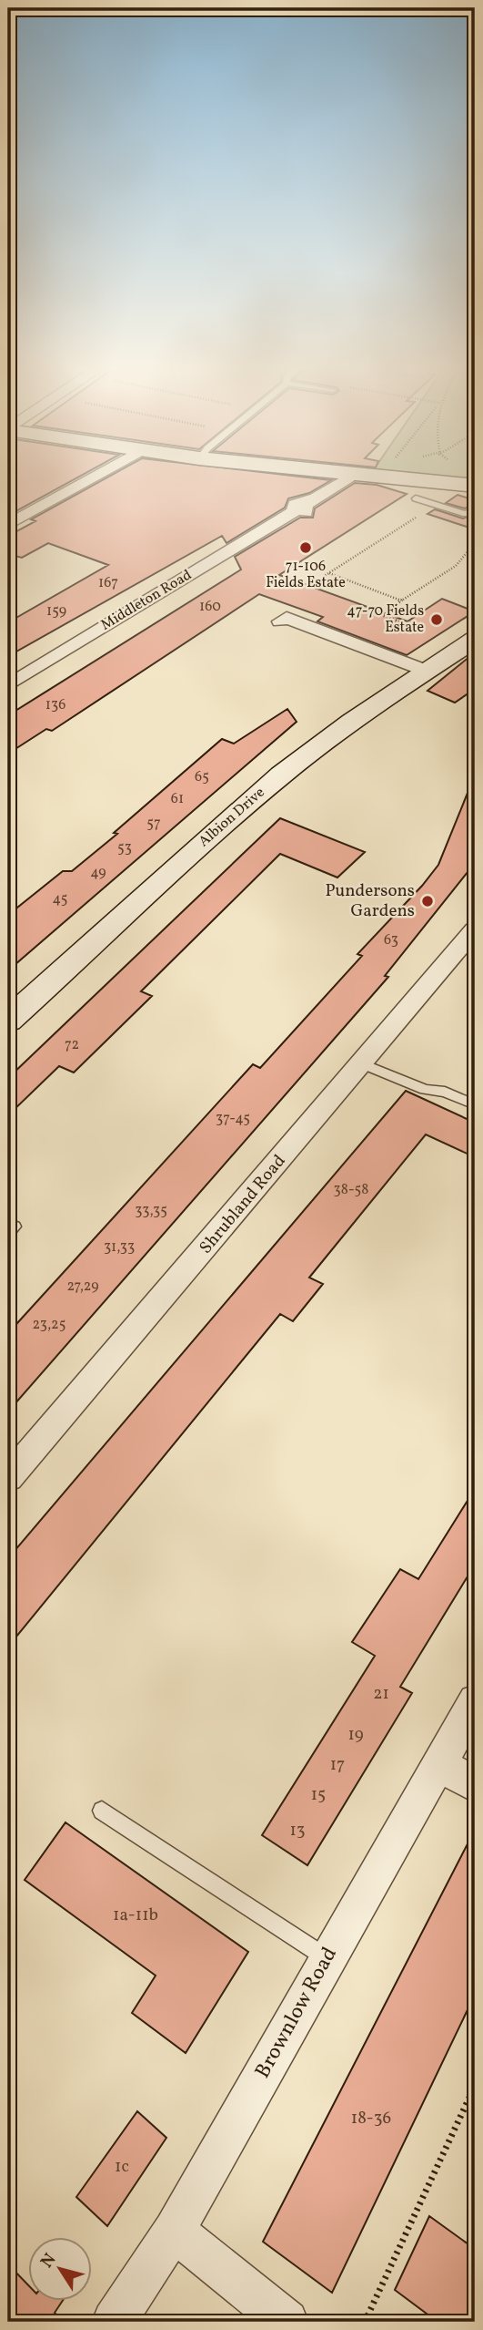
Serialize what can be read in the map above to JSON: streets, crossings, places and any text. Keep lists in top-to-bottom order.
{
  "streets": {
    "street": [
      "Middleton Road",
      "Albion Drive",
      "Shrubland Road",
      "Brownlow Road"
    ]
  },
  "places": ["71-106 Fields Estate", "47-70 Fields Estate", "Pundersons Gardens"],
  "house_numbers": [
    "167",
    "160",
    "159",
    "136",
    "65",
    "61",
    "57",
    "53",
    "49",
    "45",
    "63",
    "72",
    "37-45",
    "38-58",
    "33,35",
    "31,33",
    "27,29",
    "23,25",
    "21",
    "19",
    "17",
    "15",
    "13",
    "1a-11b",
    "18-36",
    "1c"
  ],
  "north": "top left"
}
